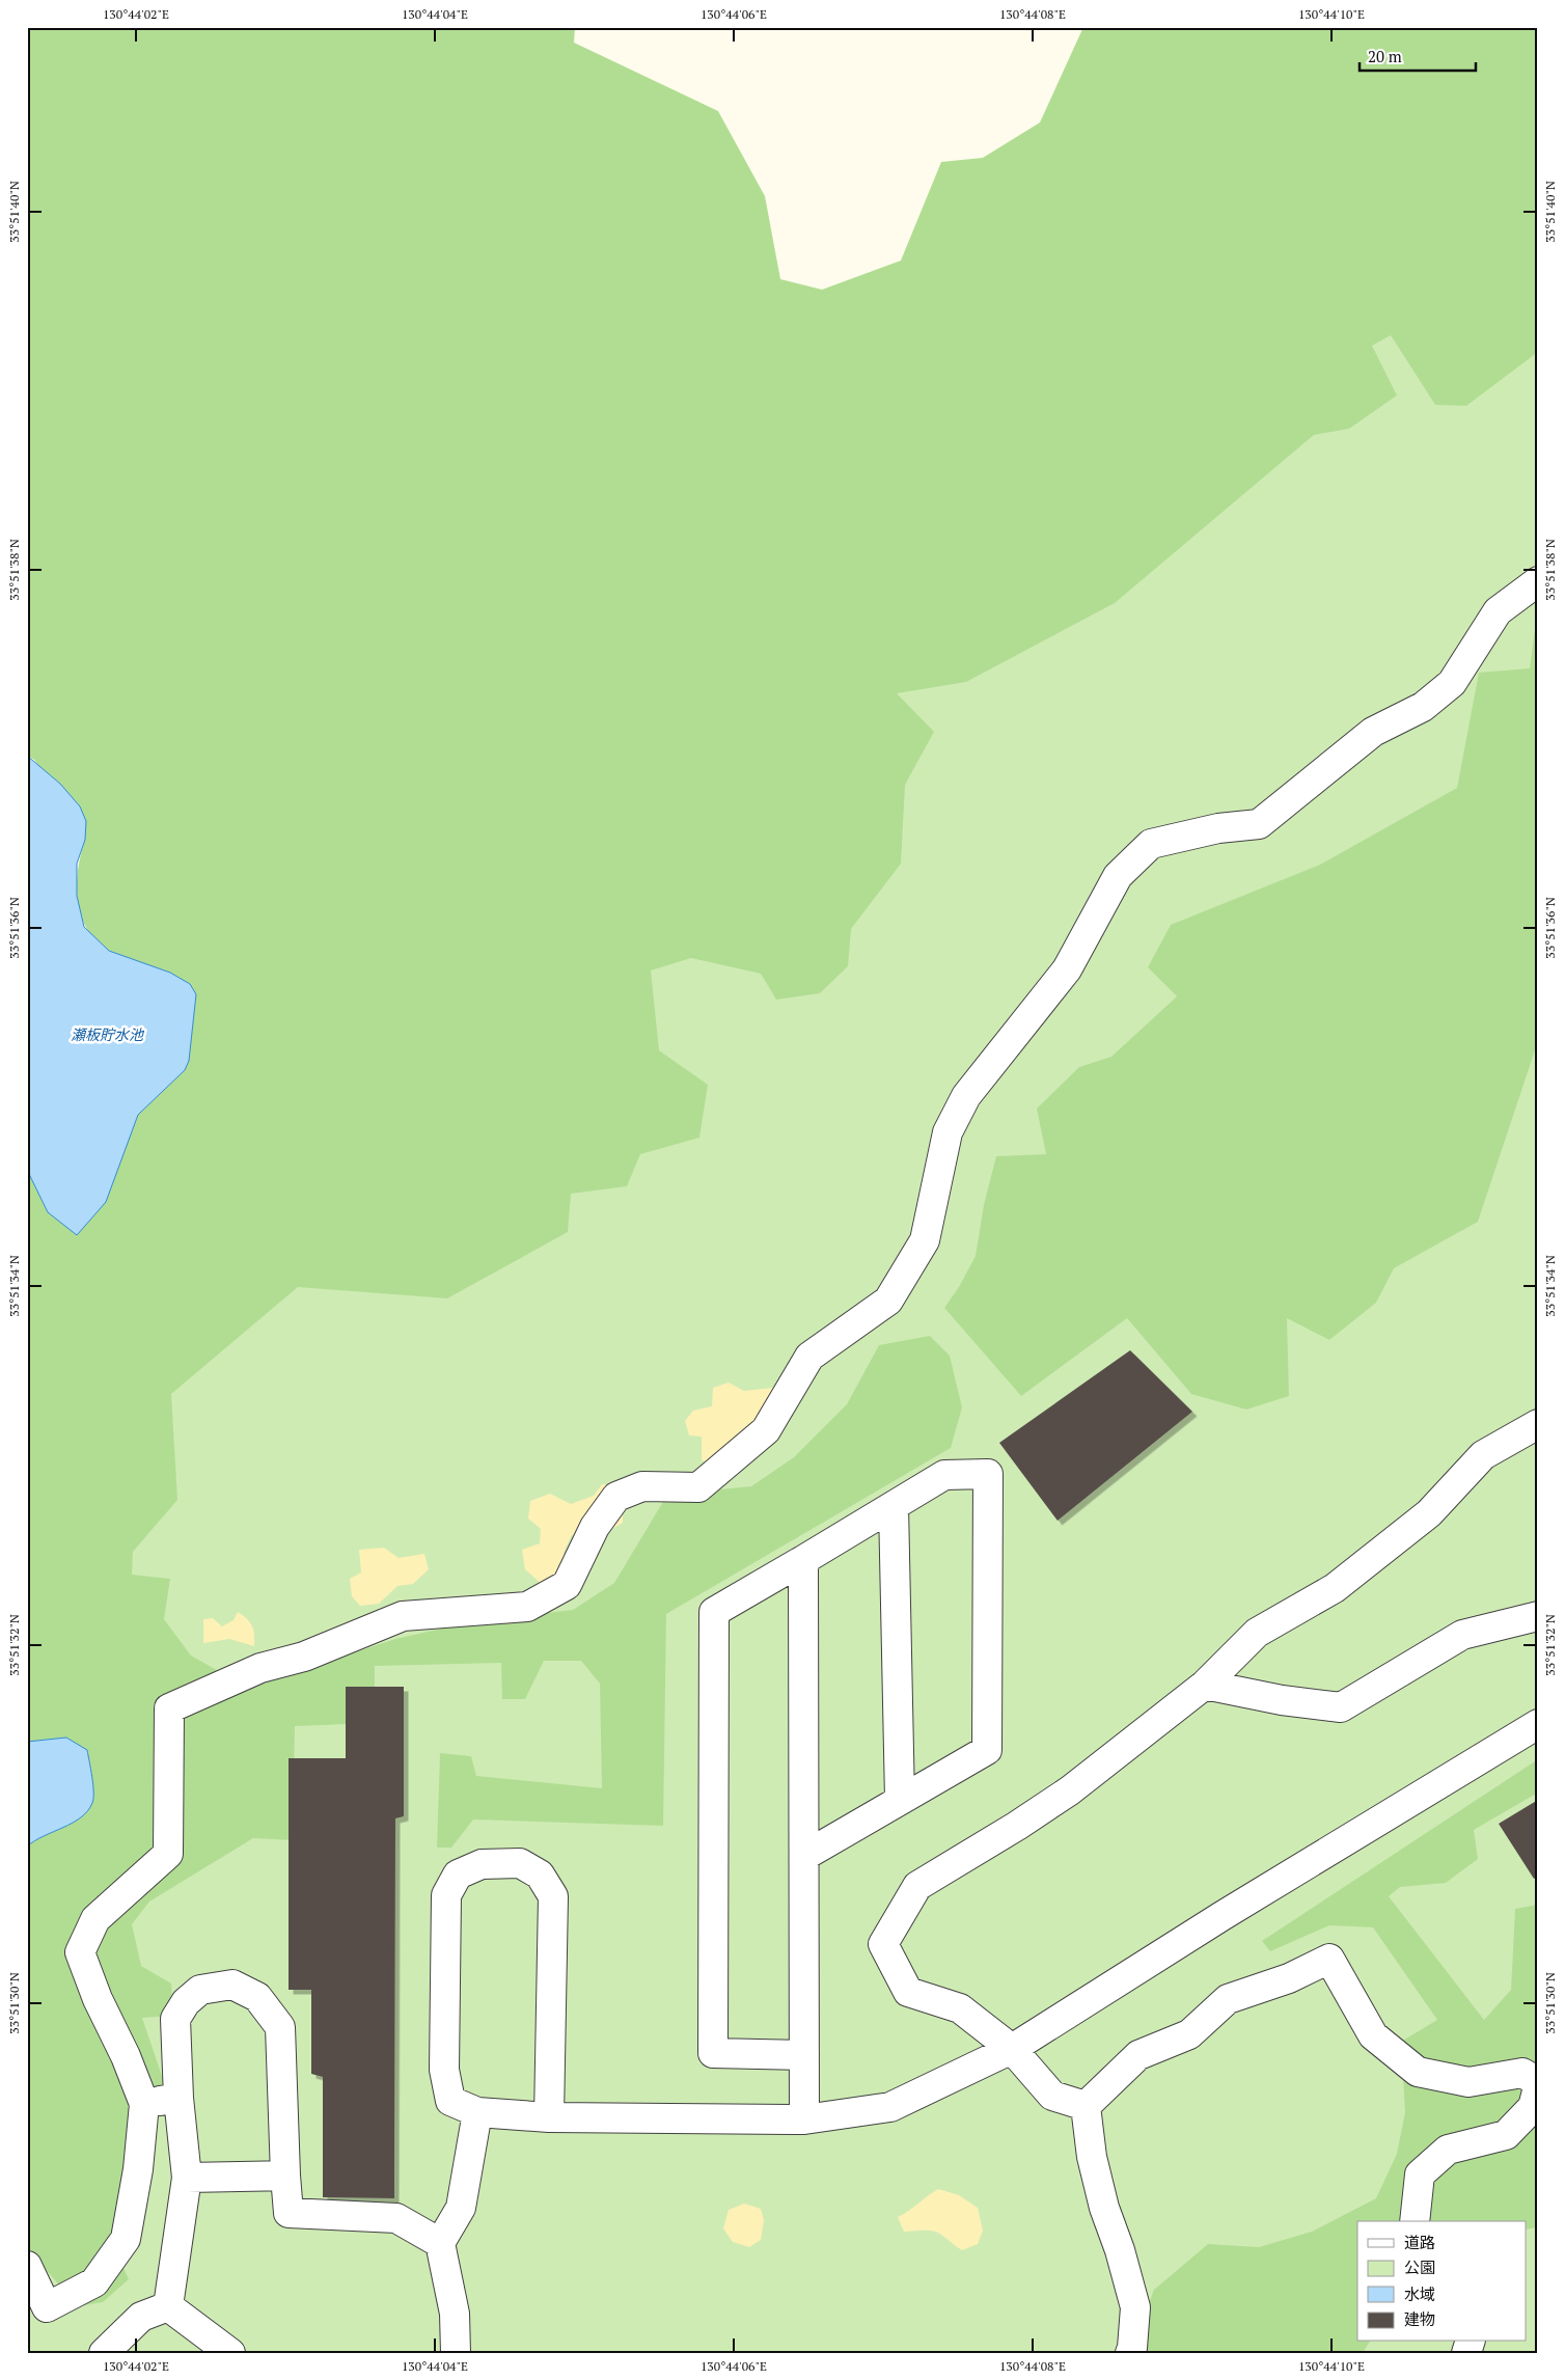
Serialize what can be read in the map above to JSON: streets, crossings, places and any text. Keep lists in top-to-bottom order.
{
  "water": ["瀬板貯水池"],
  "legend": [
    "道路",
    "公園",
    "水域",
    "建物"
  ],
  "scale_bar": "20 m",
  "coordinates": [
    "130°44'02\"E",
    "130°44'04\"E",
    "130°44'06\"E",
    "130°44'08\"E",
    "130°44'10\"E",
    "33°51'40\"N",
    "33°51'38\"N",
    "33°51'36\"N",
    "33°51'34\"N",
    "33°51'32\"N",
    "33°51'30\"N"
  ]
}
